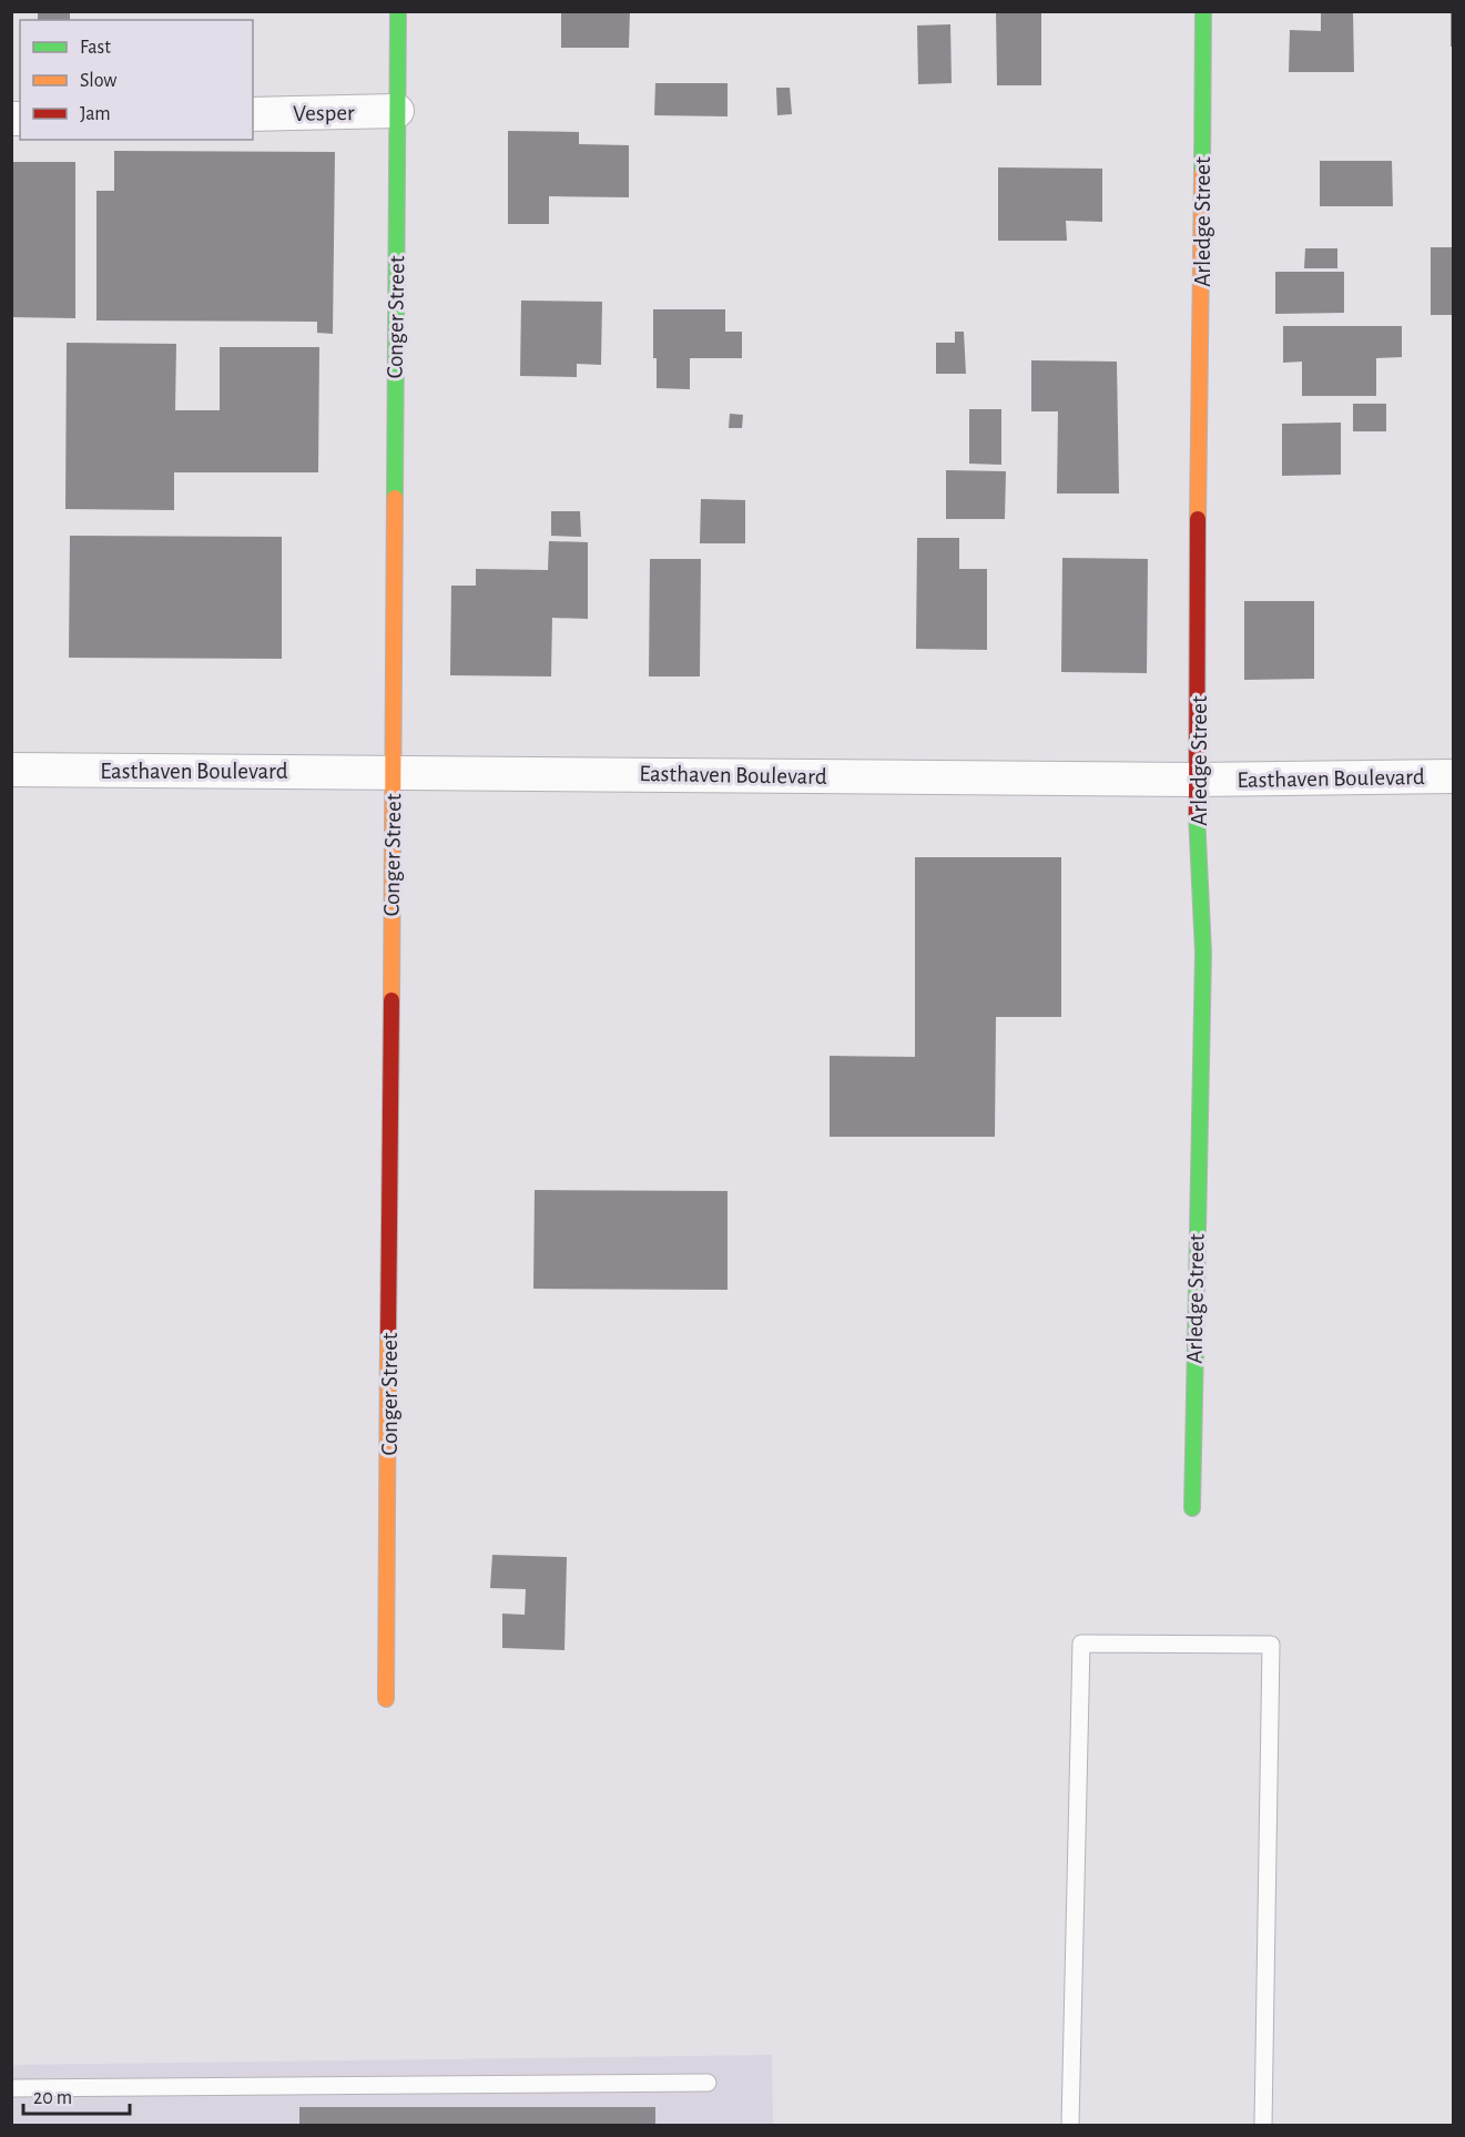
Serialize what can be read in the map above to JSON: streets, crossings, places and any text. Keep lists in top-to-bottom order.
{
  "streets": {
    "street": [
      "Vesper",
      "Arledge Street",
      "Conger Street",
      "Easthaven Boulevard"
    ]
  },
  "crossings": [
    ["Vesper", "Conger Street"],
    ["Arledge Street", "Easthaven Boulevard"],
    ["Conger Street", "Easthaven Boulevard"]
  ],
  "legend": ["Fast", "Slow", "Jam"],
  "scale_bar": "20 m"
}
